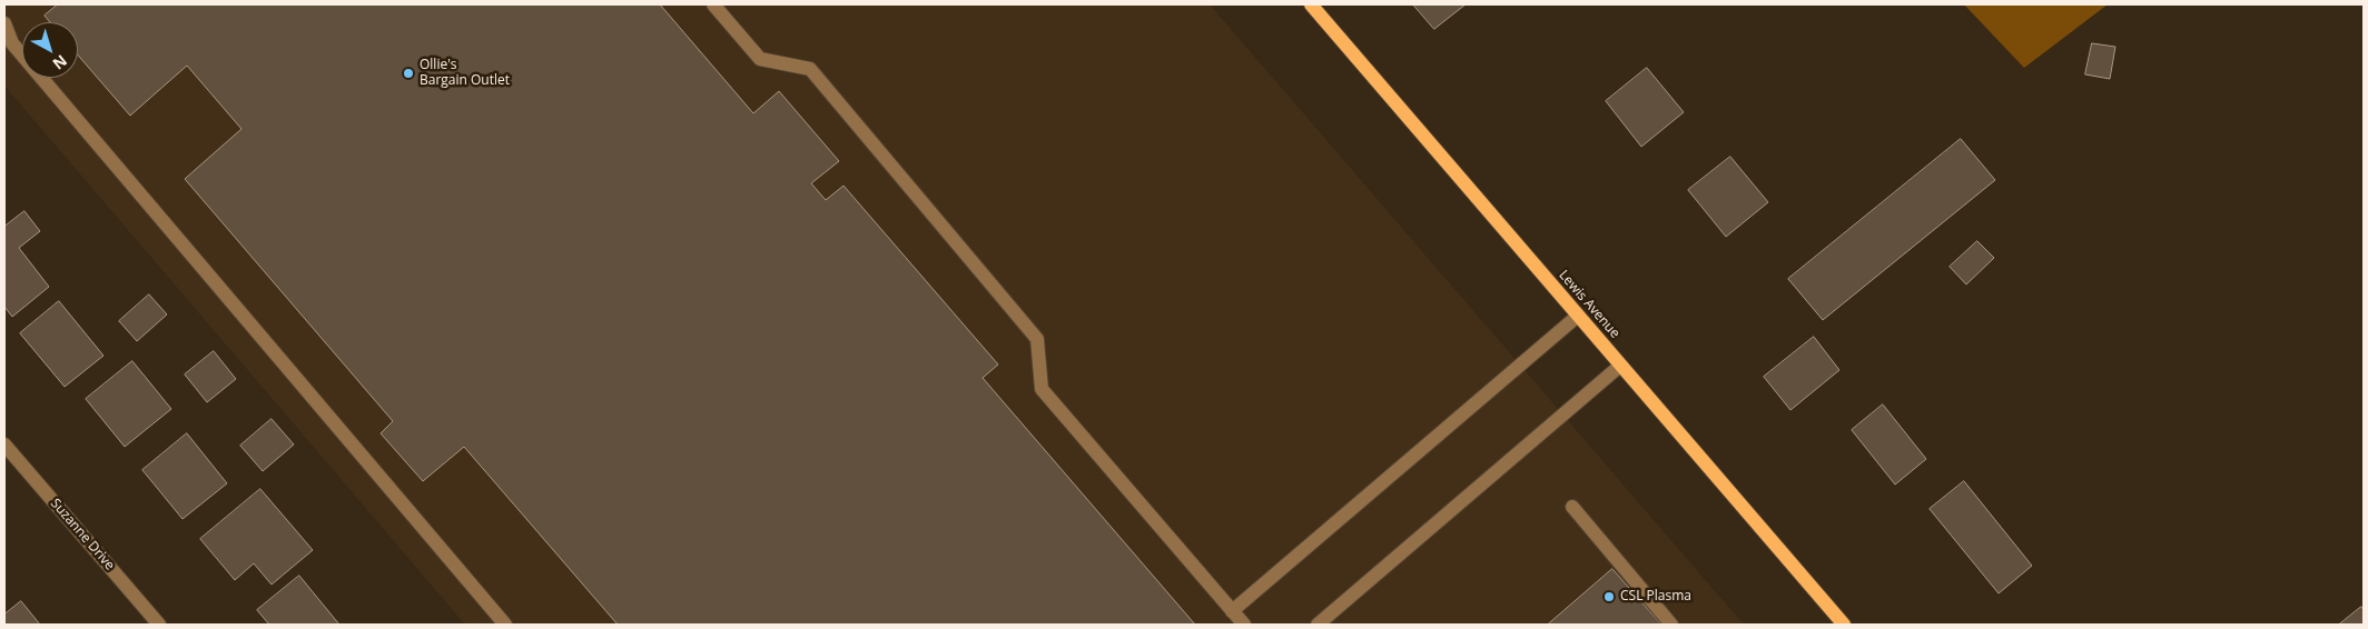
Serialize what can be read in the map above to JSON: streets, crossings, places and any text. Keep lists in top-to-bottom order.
{
  "streets": {
    "main road": ["Lewis Avenue"],
    "street": ["Suzanne Drive"]
  },
  "places": ["Ollie's Bargain Outlet", "CSL Plasma"],
  "north": "bottom right"
}
